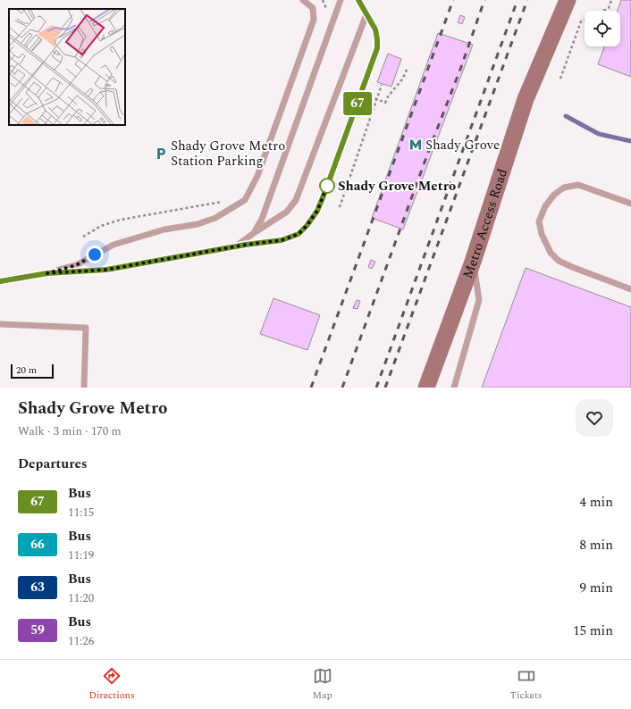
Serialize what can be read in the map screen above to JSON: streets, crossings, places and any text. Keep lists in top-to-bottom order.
{
  "streets": {
    "main road": ["Metro Access Road"]
  },
  "places": {
    "metro station": ["Shady Grove"],
    "parking": ["Shady Grove Metro Station Parking"],
    "other": ["Shady Grove Metro"]
  },
  "lines": ["bus line 67"],
  "scale_bar": "20 m",
  "page": {
    "on_map": "67",
    "scale": "20 m",
    "heading": [
      ["Shady Grove Metro", "Walk · 3 min · 170 m"],
      "Departures"
    ],
    "list": [
      {
        "mark": "67",
        "name": "Bus",
        "note": "11:15",
        "value": "4 min"
      },
      {
        "mark": "66",
        "name": "Bus",
        "note": "11:19",
        "value": "8 min"
      },
      {
        "mark": "63",
        "name": "Bus",
        "note": "11:20",
        "value": "9 min"
      },
      {
        "mark": "59",
        "name": "Bus",
        "note": "11:26",
        "value": "15 min"
      }
    ],
    "tabs": ["Directions", "Map", "Tickets"]
  }
}
